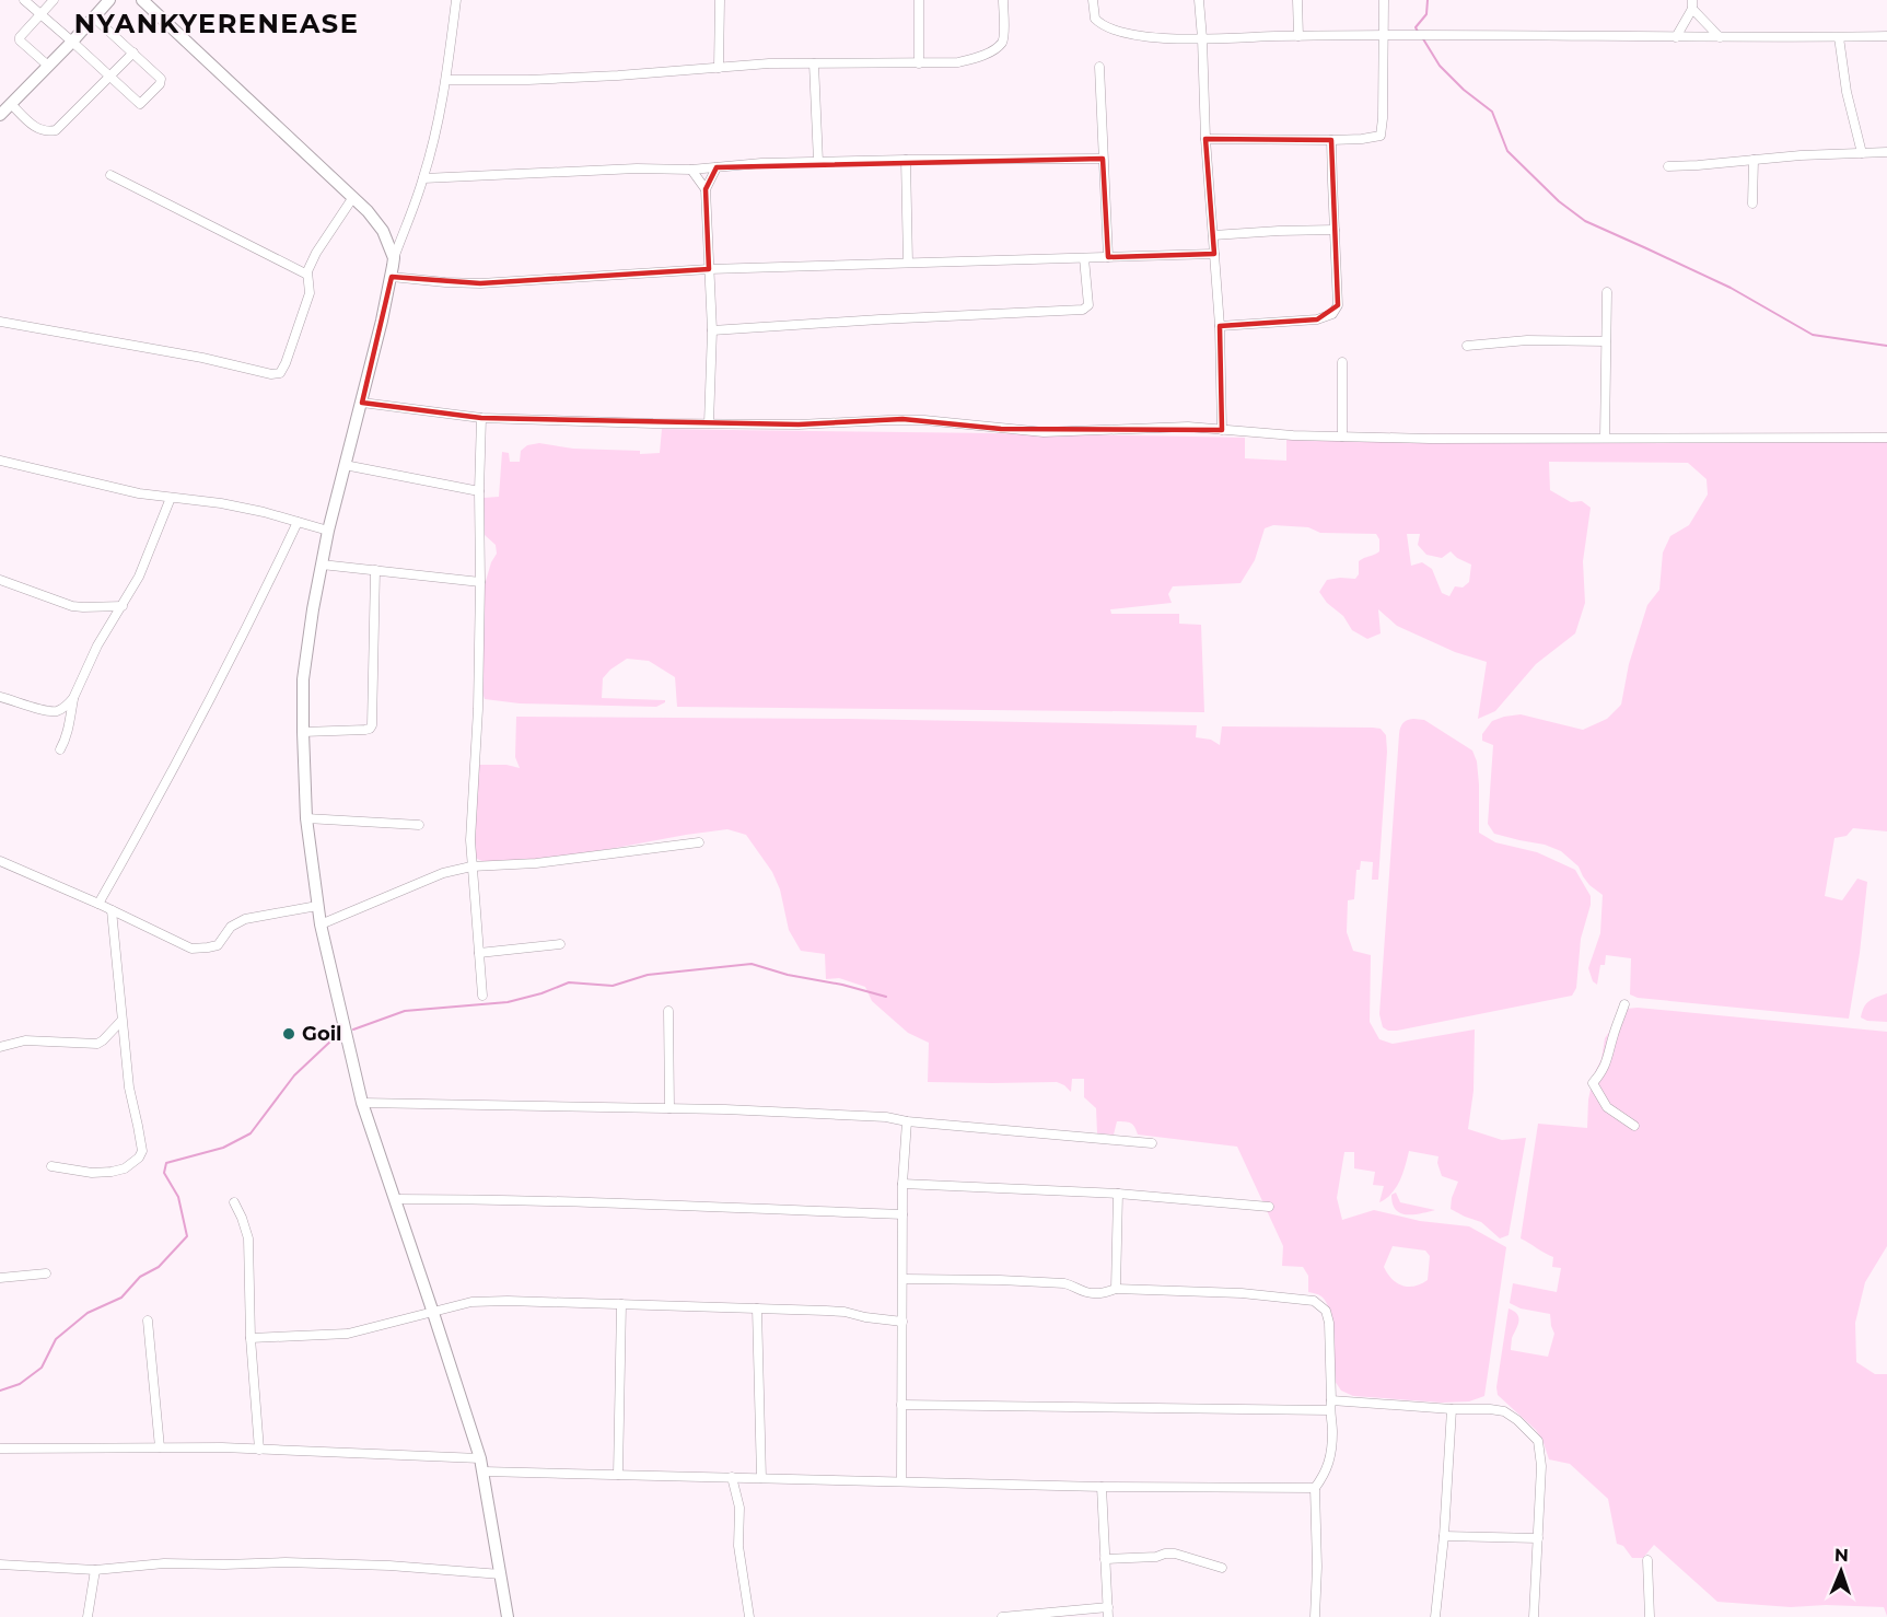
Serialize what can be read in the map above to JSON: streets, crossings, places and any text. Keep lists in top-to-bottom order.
{
  "districts": ["NYANKYERENEASE"],
  "places": ["Goil"],
  "north": "top"
}
